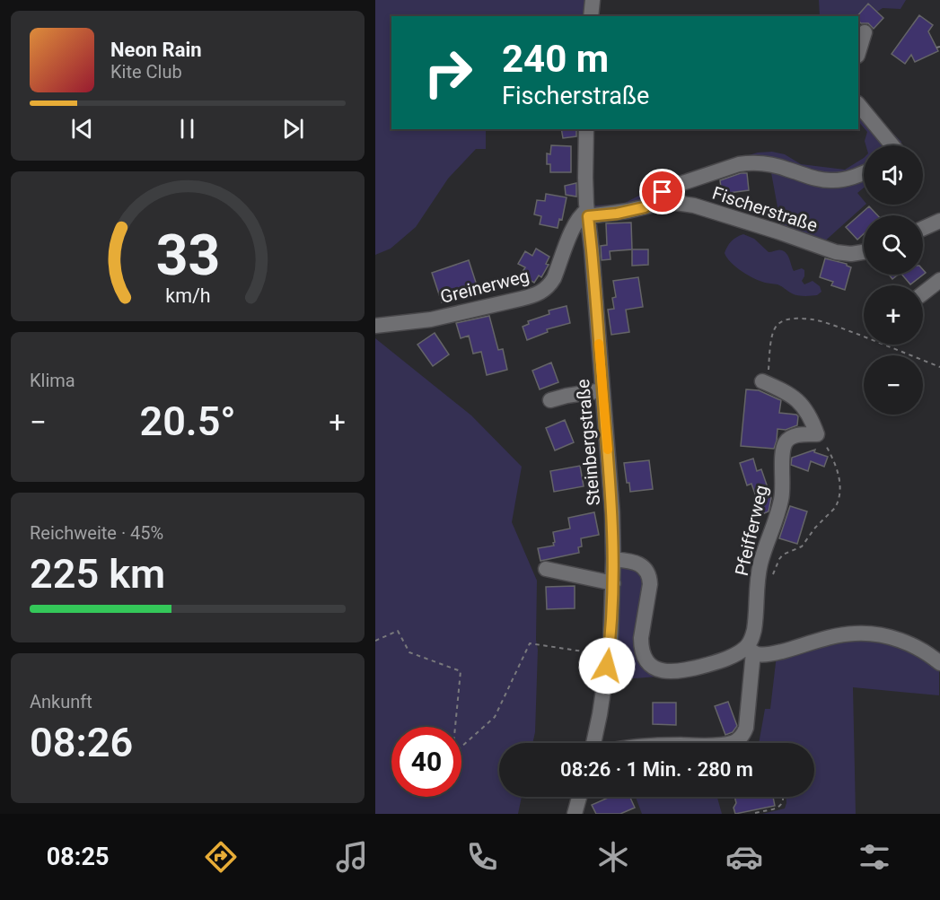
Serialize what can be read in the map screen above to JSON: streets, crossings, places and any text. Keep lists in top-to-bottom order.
{
  "streets": {
    "street": [
      "Fischerstraße",
      "Greinerweg",
      "Steinbergstraße",
      "Pfeifferweg"
    ]
  },
  "crossings": [
    ["Fischerstraße", "Greinerweg"],
    ["Fischerstraße", "Steinbergstraße"],
    ["Greinerweg", "Steinbergstraße"]
  ],
  "page": {
    "turn": ["240 m", "Fischerstraße"],
    "song": ["Neon Rain", "Kite Club"],
    "map_buttons": ["+", "−"],
    "tile": [
      "Klima",
      ["Reichweite · 45%", "225 km"],
      ["Ankunft", "08:26"]
    ],
    "heat": ["−", "20.5°", "+"],
    "limit": "40",
    "trip": "08:26 · 1 Min. · 280 m",
    "tabs": "08:25",
    "gauge": ["33", "km/h"]
  }
}
